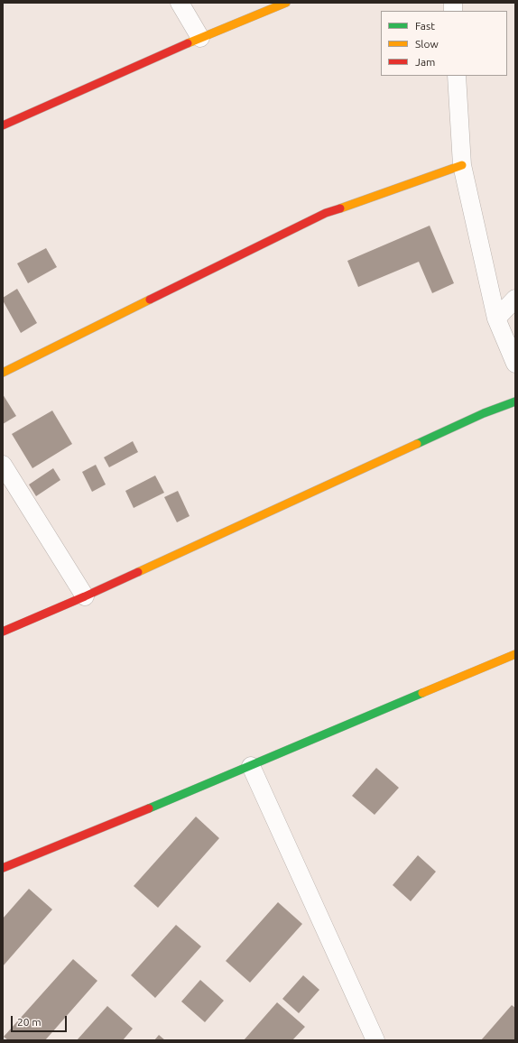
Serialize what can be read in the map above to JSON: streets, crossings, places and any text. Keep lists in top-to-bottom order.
{
  "legend": ["Fast", "Slow", "Jam"],
  "scale_bar": "20 m"
}
